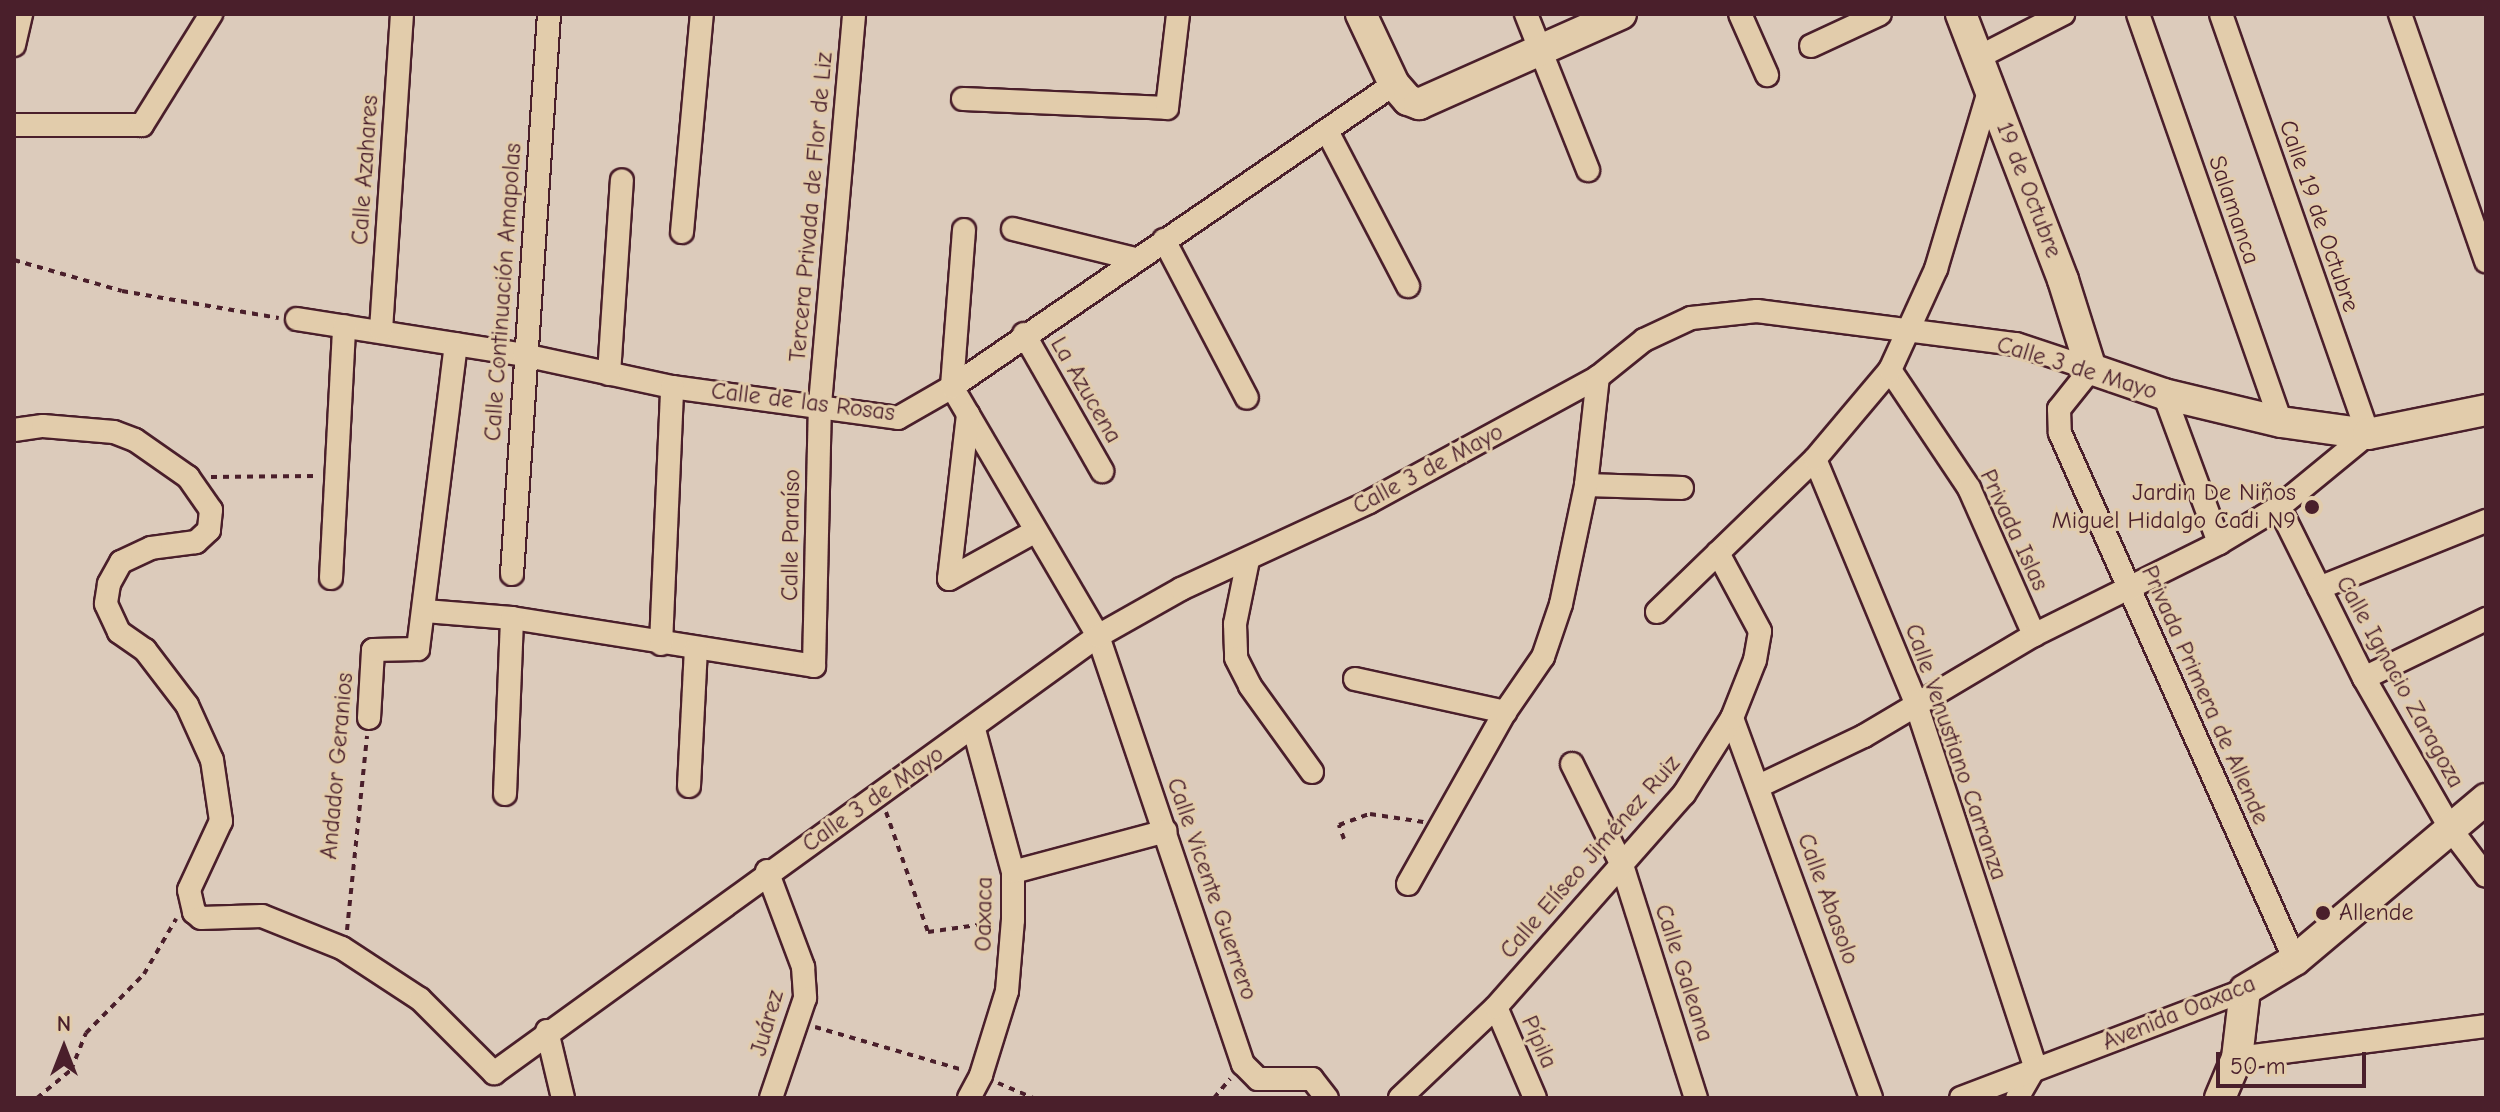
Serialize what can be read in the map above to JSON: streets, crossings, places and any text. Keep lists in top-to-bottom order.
{
  "streets": {
    "street": [
      "Calle Azahares",
      "19 de Octubre",
      "Tercera Privada de Flor de Liz",
      "Salamanca",
      "Calle 19 de Octubre",
      "Calle Continuación Amapolas",
      "Calle 3 de Mayo",
      "La Azucena",
      "Calle de las Rosas",
      "Privada Islas",
      "Calle Paraíso",
      "Calle Ignacio Zaragoza",
      "Privada Primera de Allende",
      "Calle Venustiano Carranza",
      "Andador Geranios",
      "Calle Elíseo Jiménez Ruiz",
      "Calle Vicente Guerrero",
      "Calle Abasolo",
      "Oaxaca",
      "Calle Galeana",
      "Avenida Oaxaca",
      "Juárez",
      "Pípila"
    ]
  },
  "crossings": [
    ["Calle Azahares", "Calle de las Rosas"],
    ["19 de Octubre", "Calle 3 de Mayo"],
    ["19 de Octubre", "Privada Primera de Allende"],
    ["Tercera Privada de Flor de Liz", "Calle de las Rosas"],
    ["Tercera Privada de Flor de Liz", "Calle Paraíso"],
    ["Salamanca", "Calle 3 de Mayo"],
    ["Calle 19 de Octubre", "Calle 3 de Mayo"],
    ["Calle Continuación Amapolas", "Calle de las Rosas"],
    ["Calle 3 de Mayo", "Privada Primera de Allende"],
    ["Calle 3 de Mayo", "Andador Geranios"],
    ["Calle 3 de Mayo", "Calle Vicente Guerrero"],
    ["Calle 3 de Mayo", "Oaxaca"],
    ["Calle 3 de Mayo", "Juárez"],
    ["La Azucena", "Calle de las Rosas"],
    ["Calle de las Rosas", "Calle Paraíso"],
    ["Calle de las Rosas", "Andador Geranios"],
    ["Calle de las Rosas", "Calle Vicente Guerrero"],
    ["Calle Ignacio Zaragoza", "Avenida Oaxaca"],
    ["Privada Primera de Allende", "Avenida Oaxaca"],
    ["Calle Venustiano Carranza", "Avenida Oaxaca"],
    ["Calle Elíseo Jiménez Ruiz", "Calle Abasolo"],
    ["Calle Elíseo Jiménez Ruiz", "Calle Galeana"],
    ["Calle Elíseo Jiménez Ruiz", "Pípila"]
  ],
  "places": ["Jardin De Niños Miguel Hidalgo Cadi N9", "Allende"],
  "scale_bar": "50 m",
  "north": "top"
}
